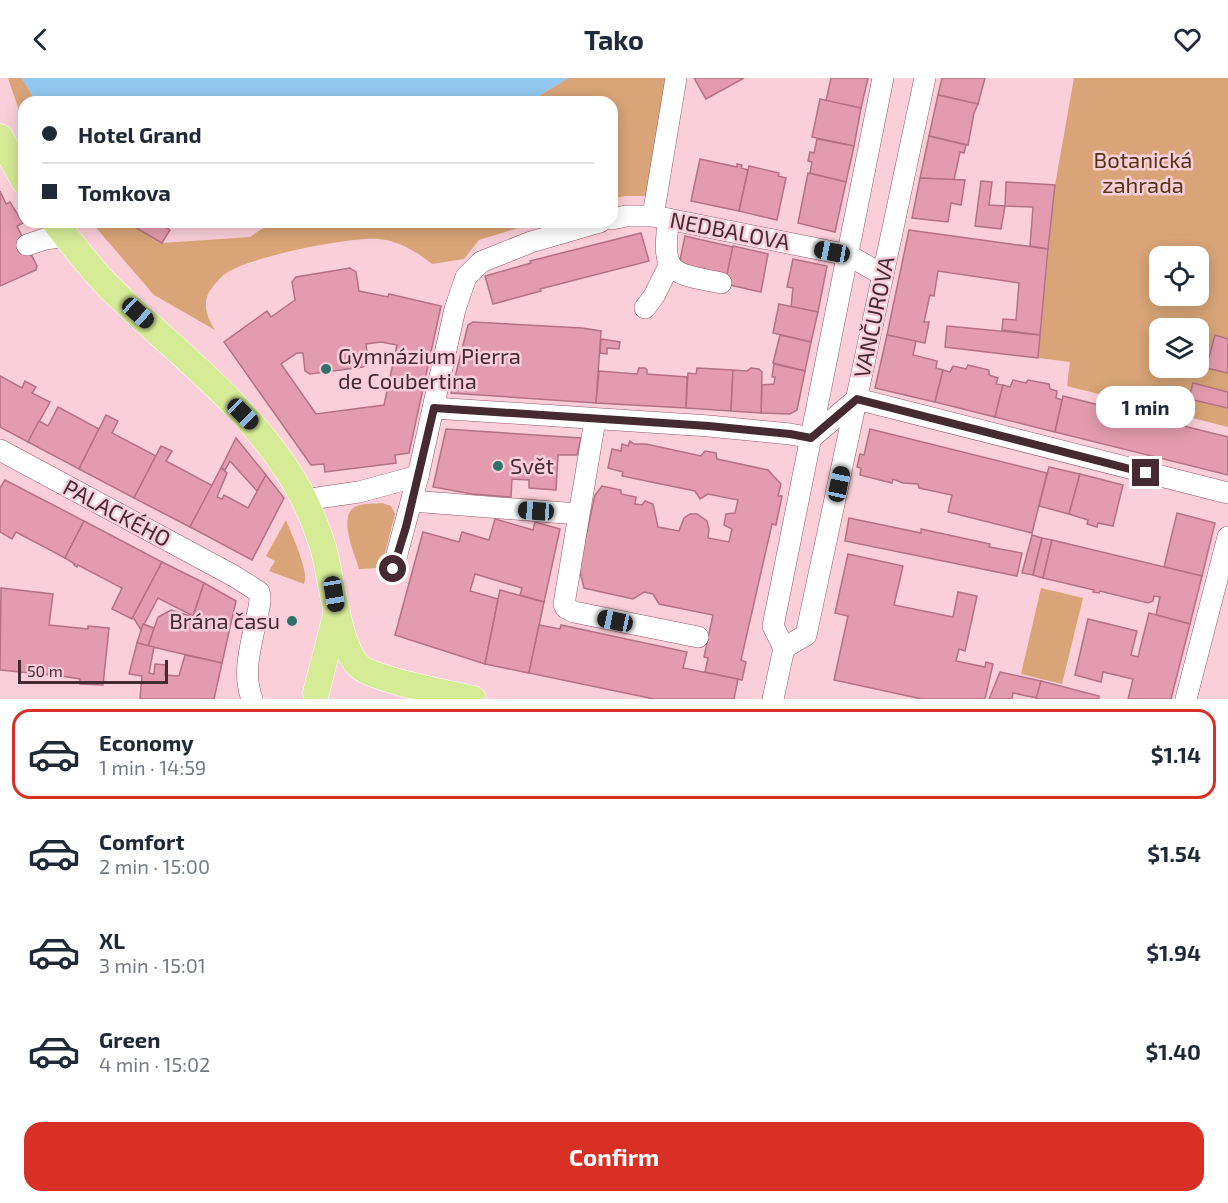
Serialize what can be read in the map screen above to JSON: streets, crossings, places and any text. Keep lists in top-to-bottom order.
{
  "streets": {
    "street": ["NEDBALOVA", "VANČUROVA", "PALACKÉHO"]
  },
  "crossings": [
    ["NEDBALOVA", "VANČUROVA"]
  ],
  "parks": ["Botanická zahrada"],
  "places": ["Gymnázium Pierra de Coubertina", "Svět", "Brána času"],
  "scale_bar": "50 m",
  "page": {
    "header": "Tako",
    "banner": ["Hotel Grand", "Tomkova"],
    "bubble": "1 min",
    "scale": "50 m",
    "list": [
      {
        "name": "Economy",
        "note": "1 min · 14:59",
        "value": "$1.14"
      },
      {
        "name": "Comfort",
        "note": "2 min · 15:00",
        "value": "$1.54"
      },
      {
        "name": "XL",
        "note": "3 min · 15:01",
        "value": "$1.94"
      },
      {
        "name": "Green",
        "note": "4 min · 15:02",
        "value": "$1.40"
      }
    ],
    "buttons": "Confirm"
  }
}
